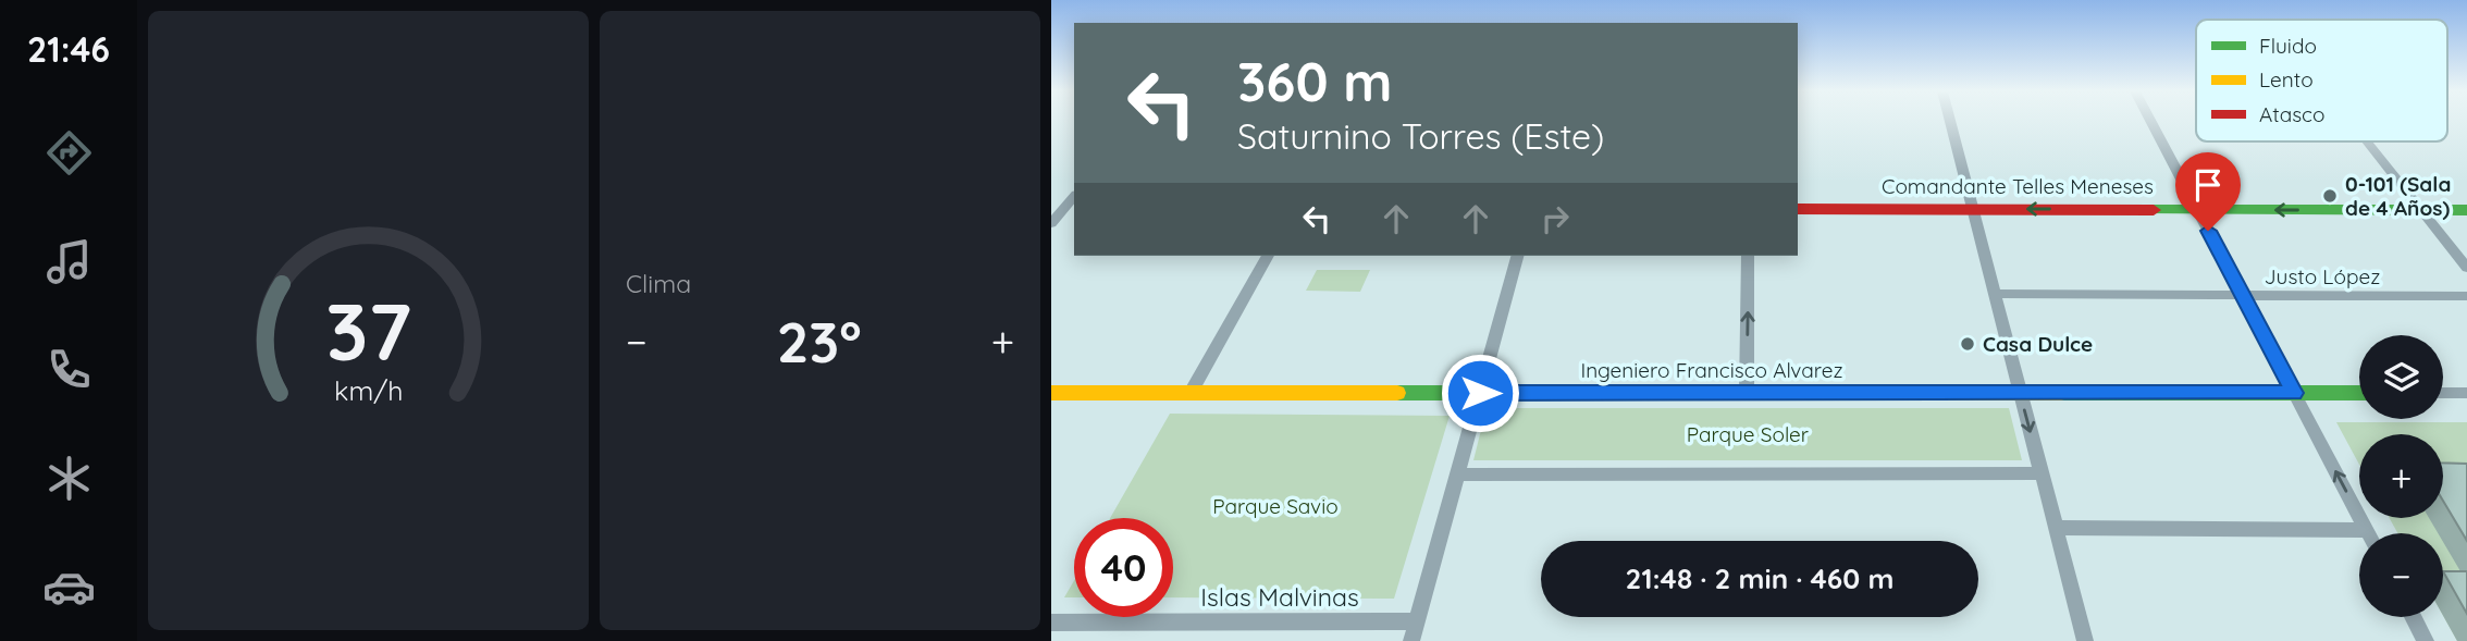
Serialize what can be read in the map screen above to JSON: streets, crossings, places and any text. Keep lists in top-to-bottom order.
{
  "streets": {
    "street": [
      "Comandante Telles Meneses",
      "Justo López",
      "Ingeniero Francisco Alvarez",
      "Islas Malvinas"
    ]
  },
  "one_way": ["Comandante Telles Meneses"],
  "parks": ["Parque Soler", "Parque Savio"],
  "places": ["0-101 (Sala de 4 Años)", "Casa Dulce"],
  "legend": ["Fluido", "Lento", "Atasco"],
  "page": {
    "tabs": "21:46",
    "tile": "Clima",
    "turn": ["360 m", "Saturnino Torres (Este)"],
    "heat": ["−", "23°", "+"],
    "map_buttons": ["+", "−"],
    "limit": "40",
    "trip": "21:48 · 2 min · 460 m",
    "gauge": ["37", "km/h"]
  }
}
